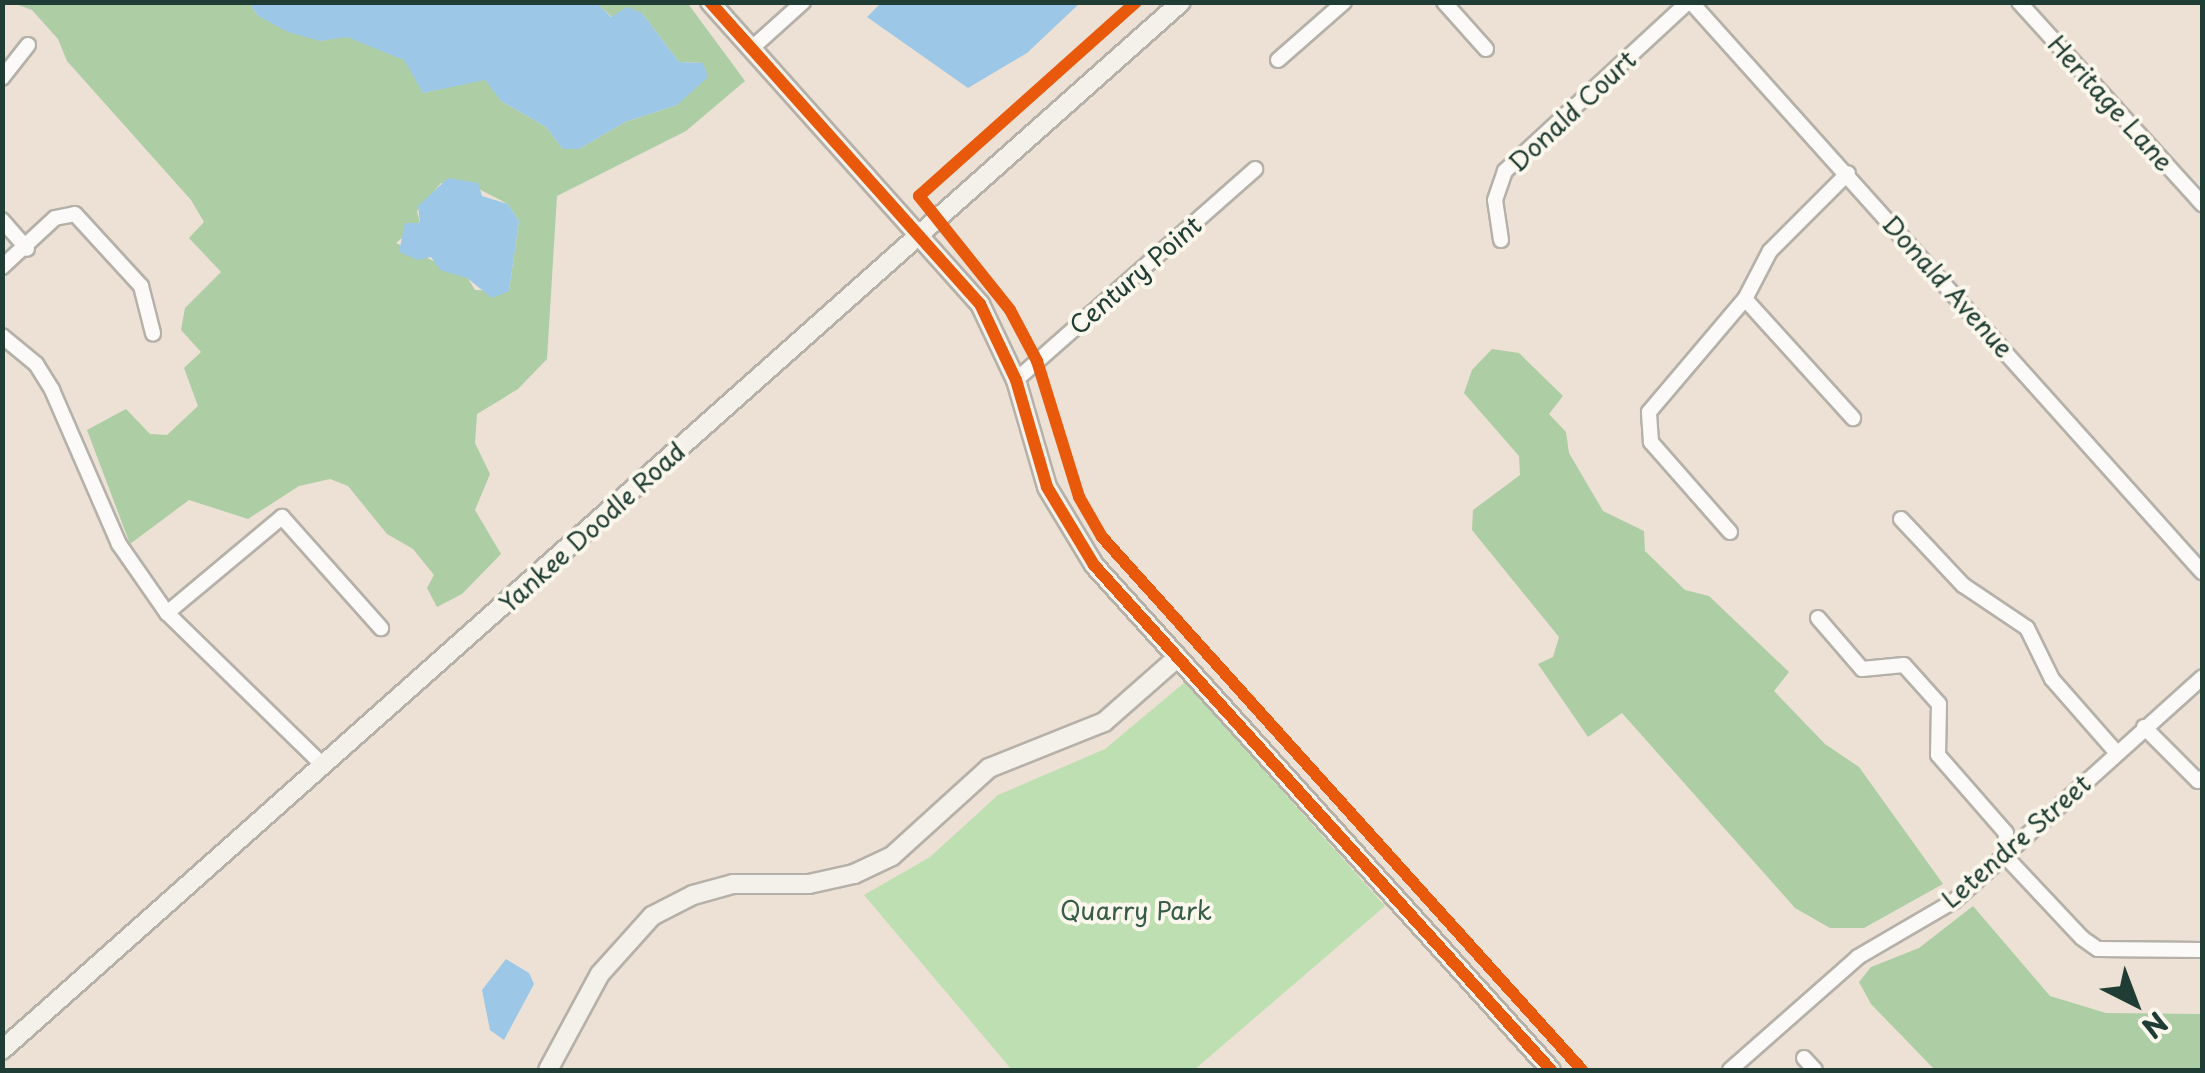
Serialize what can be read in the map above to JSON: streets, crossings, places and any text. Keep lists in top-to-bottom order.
{
  "streets": {
    "street": [
      "Heritage Lane",
      "Donald Court",
      "Century Point",
      "Donald Avenue",
      "Yankee Doodle Road",
      "Letendre Street"
    ]
  },
  "crossings": [
    ["Donald Court", "Donald Avenue"]
  ],
  "parks": ["Quarry Park"],
  "north": "bottom right"
}
